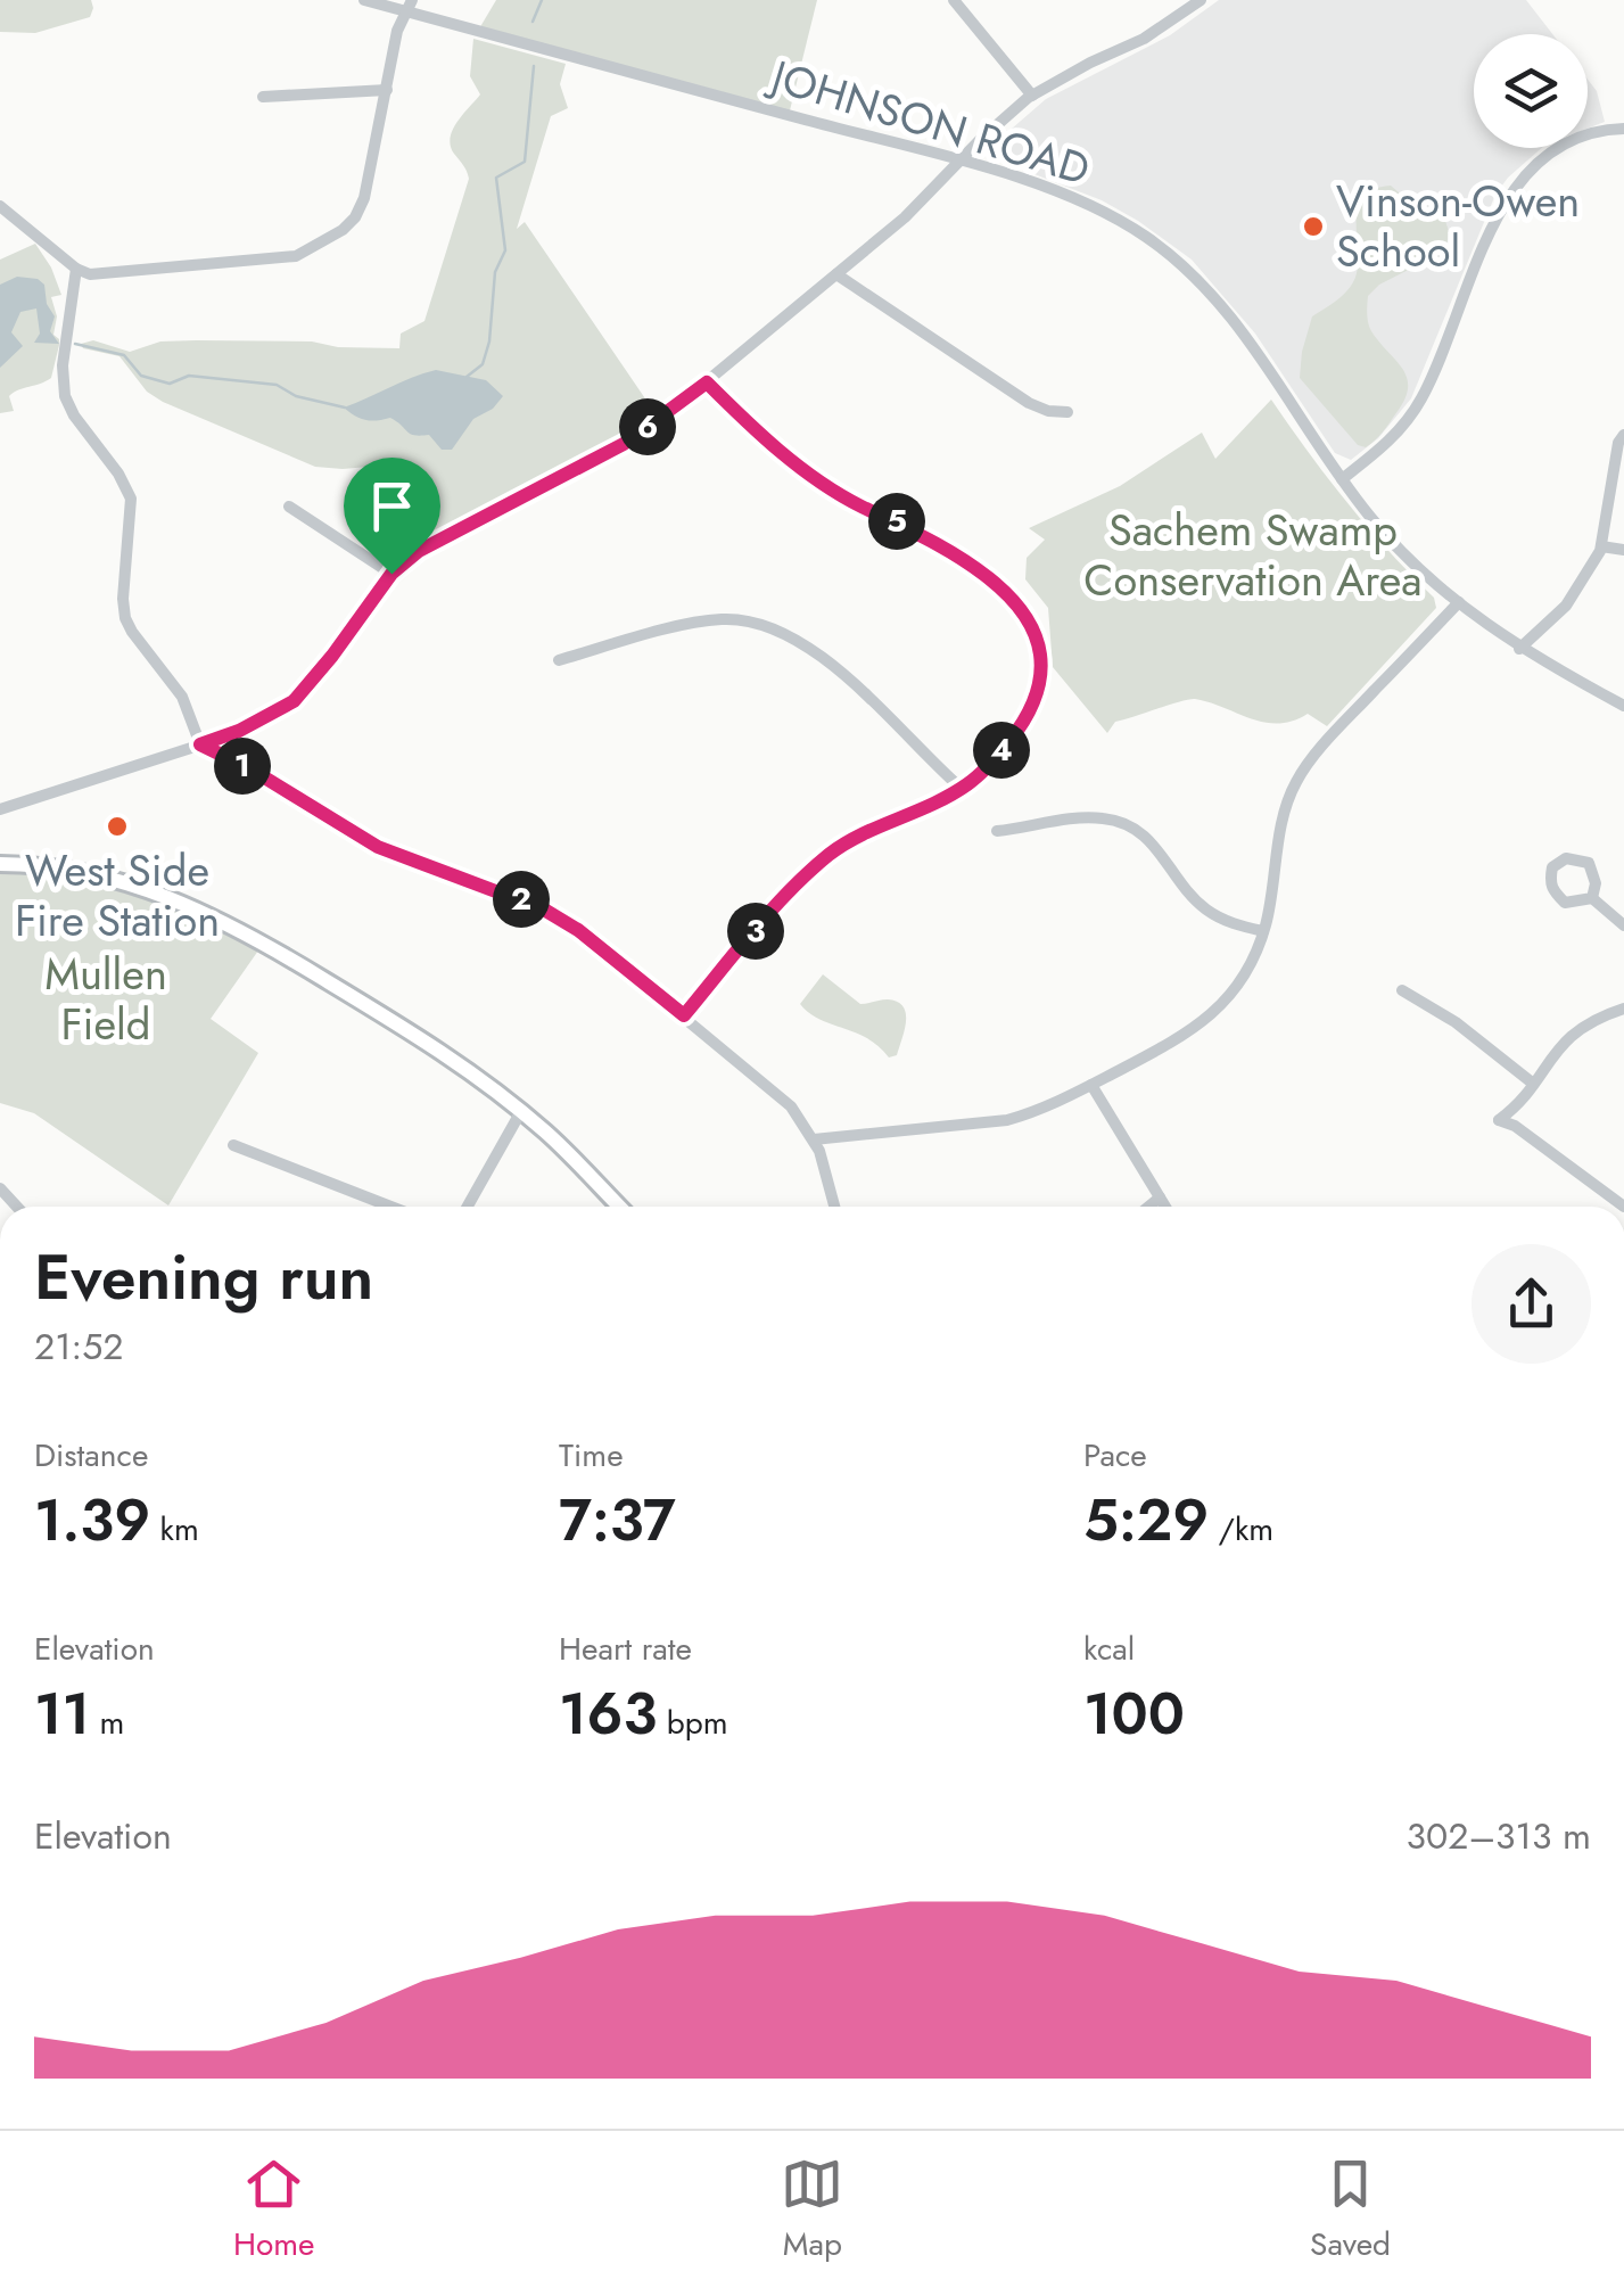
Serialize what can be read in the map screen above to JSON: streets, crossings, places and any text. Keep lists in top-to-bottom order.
{
  "streets": {
    "street": ["JOHNSON ROAD"]
  },
  "parks": ["Sachem Swamp Conservation Area", "Mullen Field"],
  "places": ["Vinson-Owen School", "West Side Fire Station"],
  "page": {
    "pins": [
      "6",
      "5",
      "4",
      "1",
      "2",
      "3"
    ],
    "heading": ["Evening run", "21:52"],
    "stats": [
      ["Distance", "1.39 km"],
      ["Time", "7:37"],
      ["Pace", "5:29 /km"],
      ["Elevation", "11 m"],
      ["Heart rate", "163 bpm"],
      ["kcal", "100"]
    ],
    "chart": ["Elevation", "302–313 m"],
    "tabs": ["Home", "Map", "Saved"]
  }
}
